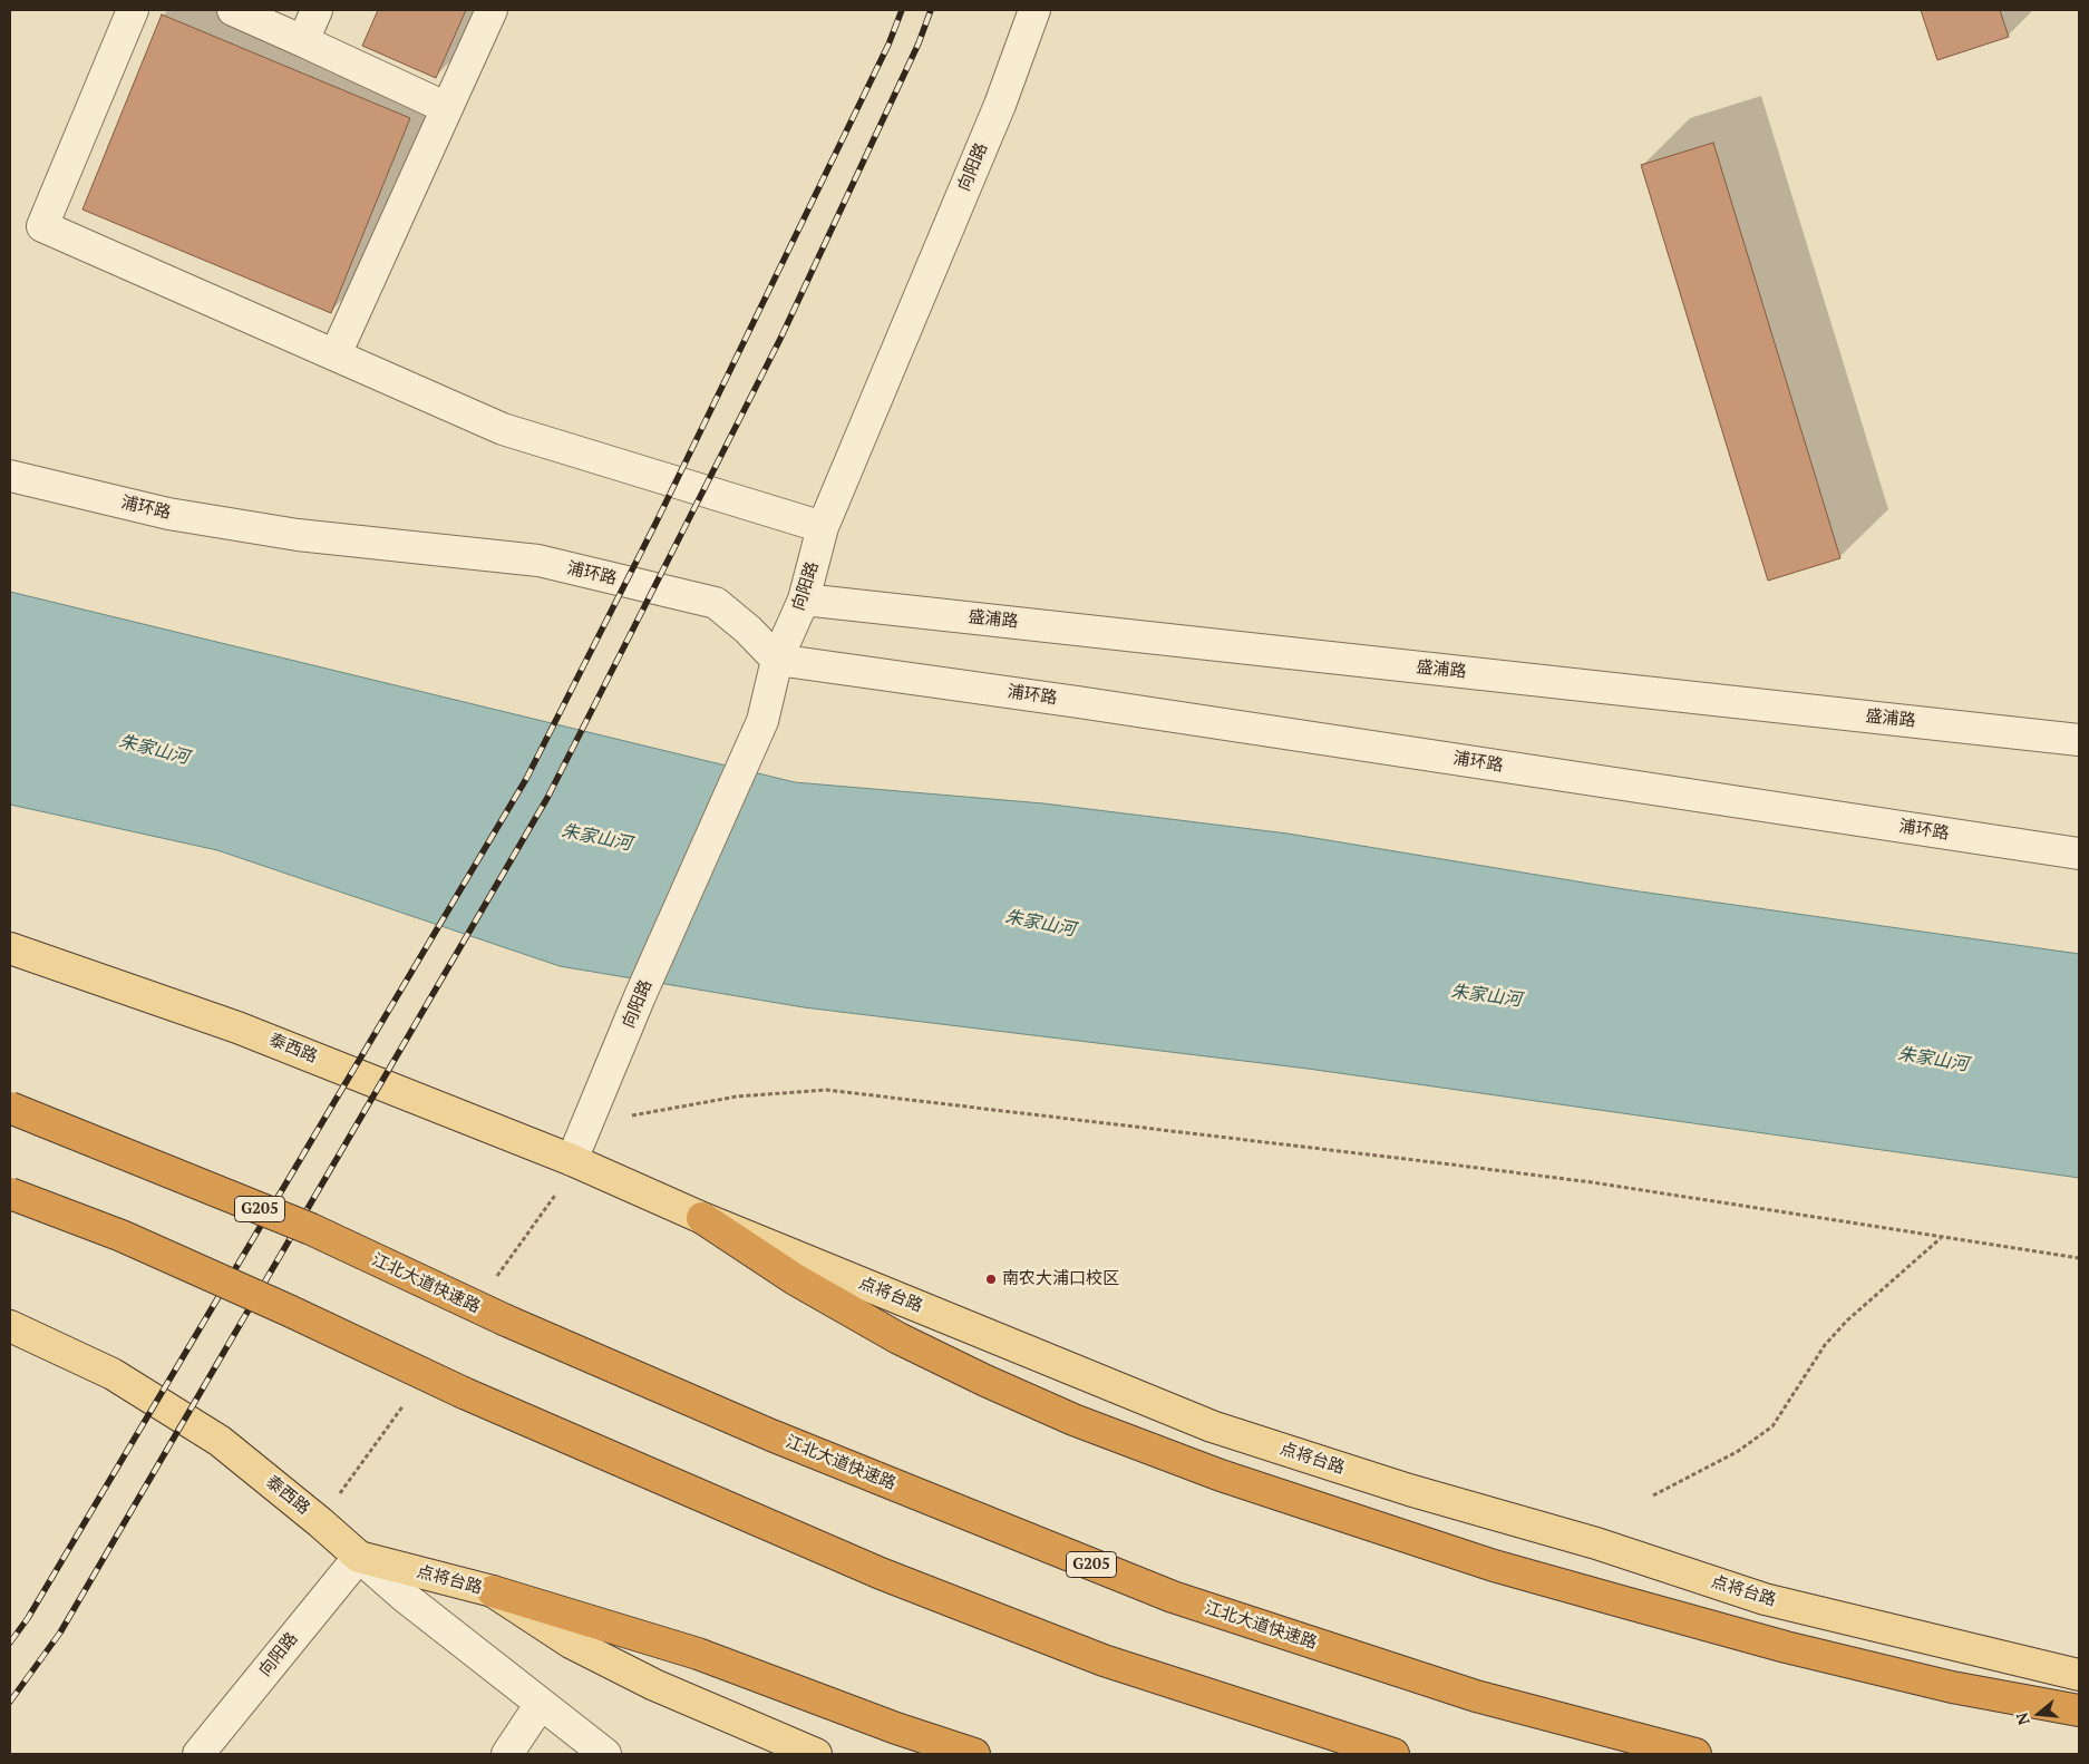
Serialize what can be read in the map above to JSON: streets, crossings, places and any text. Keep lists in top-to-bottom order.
{
  "streets": {
    "highway": ["G205", "江北大道快速路"],
    "main road": ["泰西路", "点将台路"],
    "street": ["向阳路", "浦环路", "盛浦路"]
  },
  "crossings": [
    ["向阳路", "浦环路"],
    ["向阳路", "盛浦路"],
    ["向阳路", "泰西路"],
    ["向阳路", "点将台路"],
    ["泰西路", "点将台路"]
  ],
  "water": ["朱家山河"],
  "places": ["南农大浦口校区"],
  "north": "left"
}
